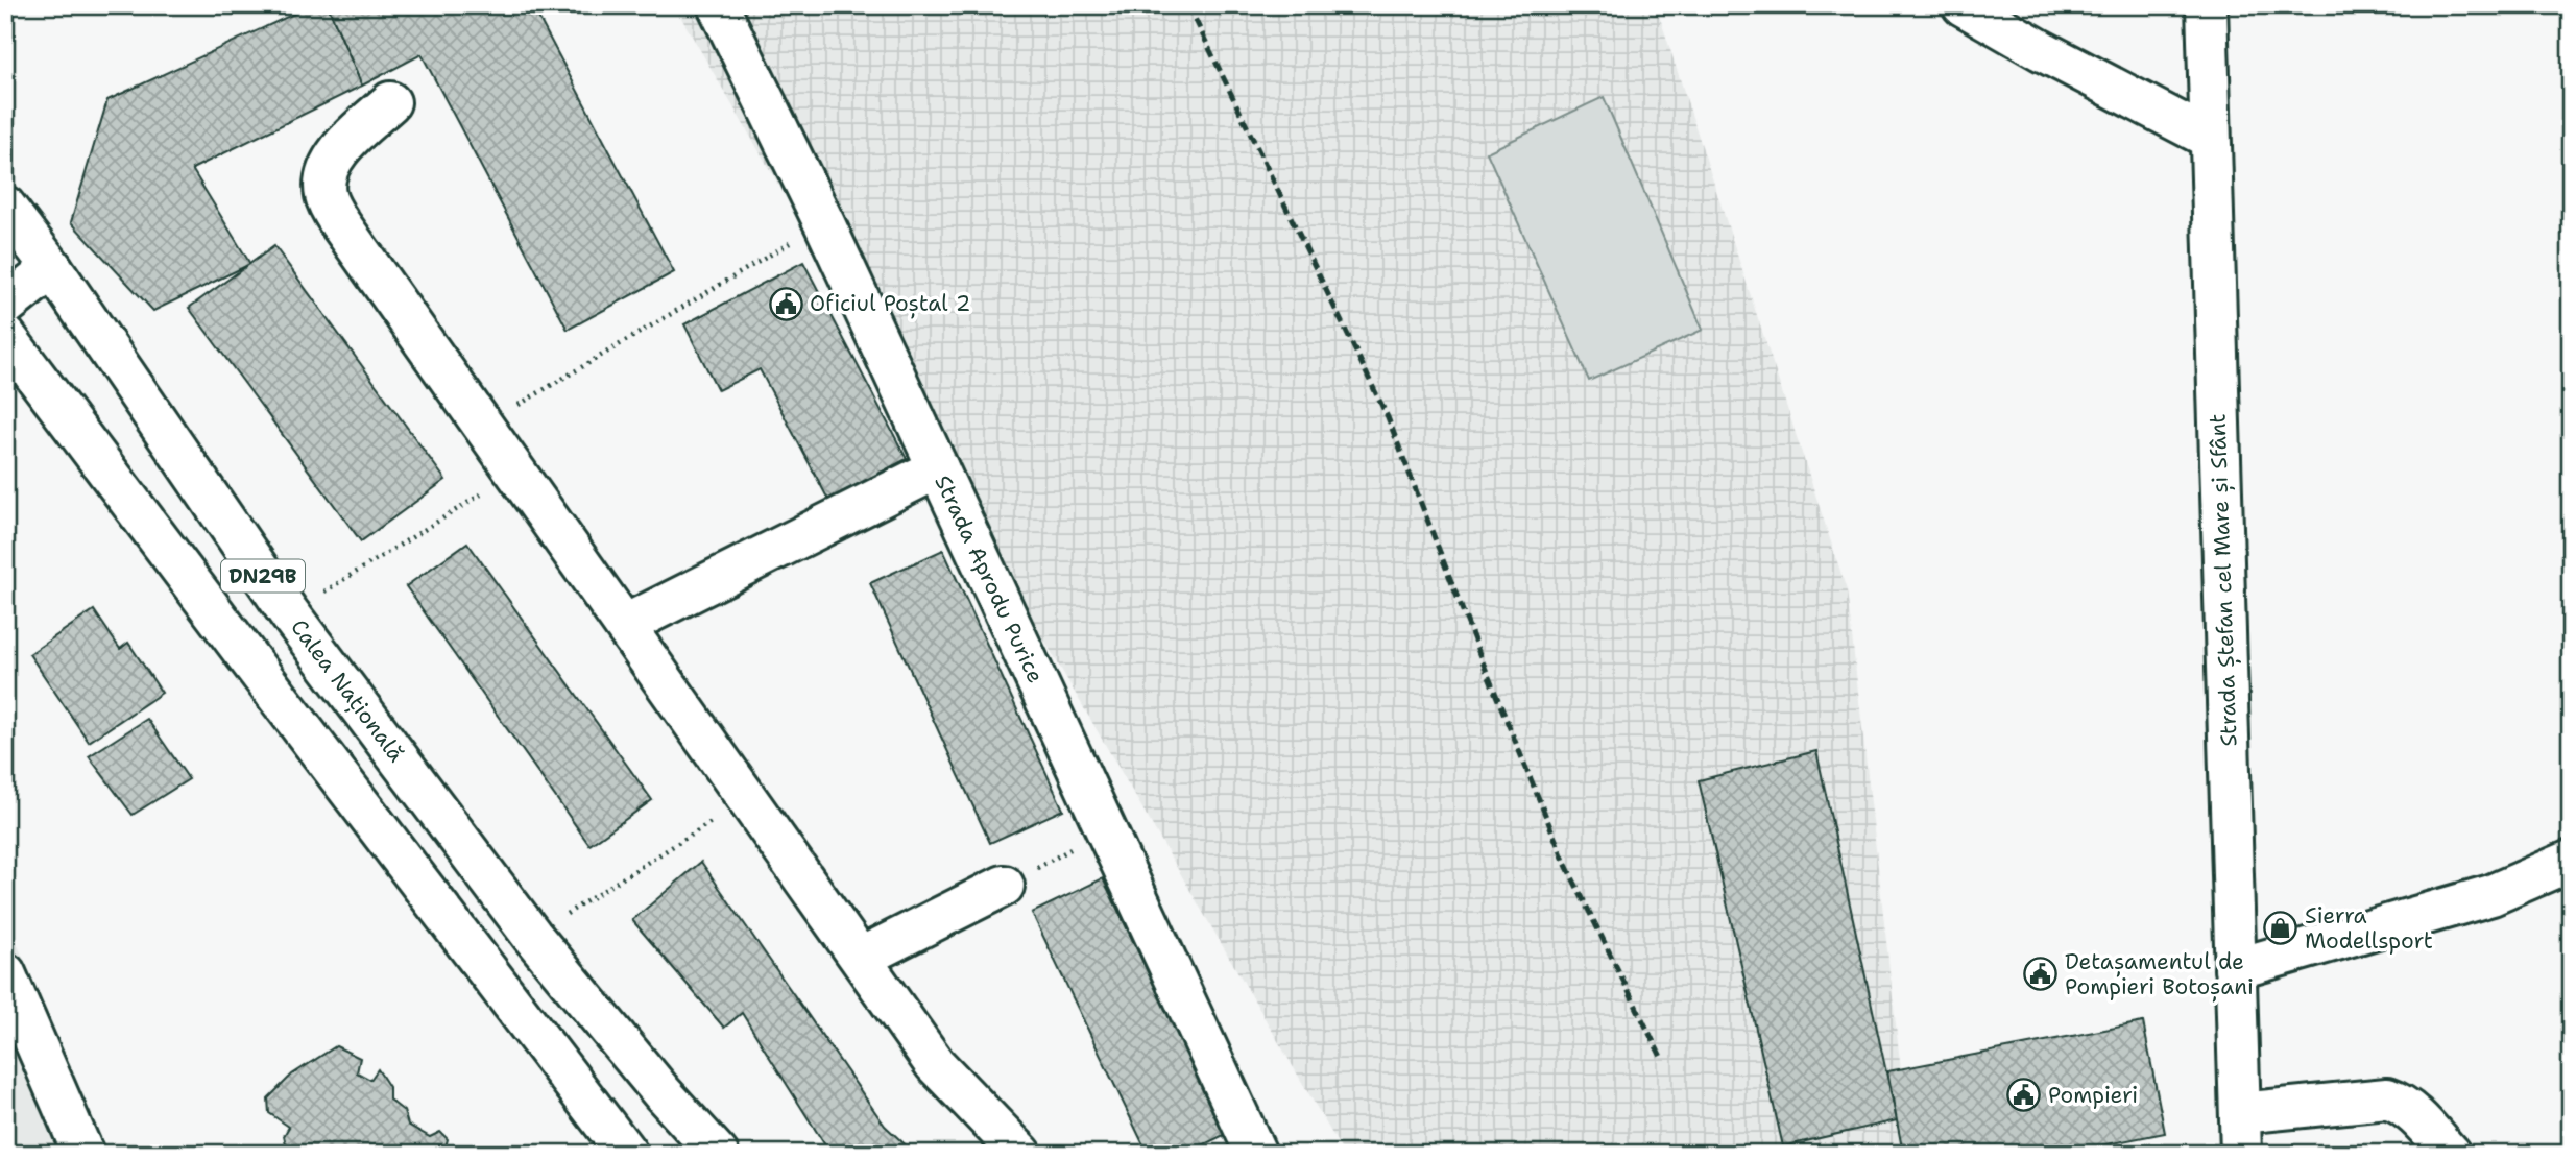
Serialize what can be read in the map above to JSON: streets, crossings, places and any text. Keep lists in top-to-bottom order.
{
  "streets": {
    "street": [
      "DN29B",
      "Strada Aprodu Purice",
      "Strada Ștefan cel Mare și Sfânt",
      "Calea Națională"
    ]
  },
  "places": {
    "public building": ["Oficiul Poștal 2", "Detașamentul de Pompieri Botoșani", "Pompieri"],
    "shop": ["Sierra Modellsport"]
  }
}
